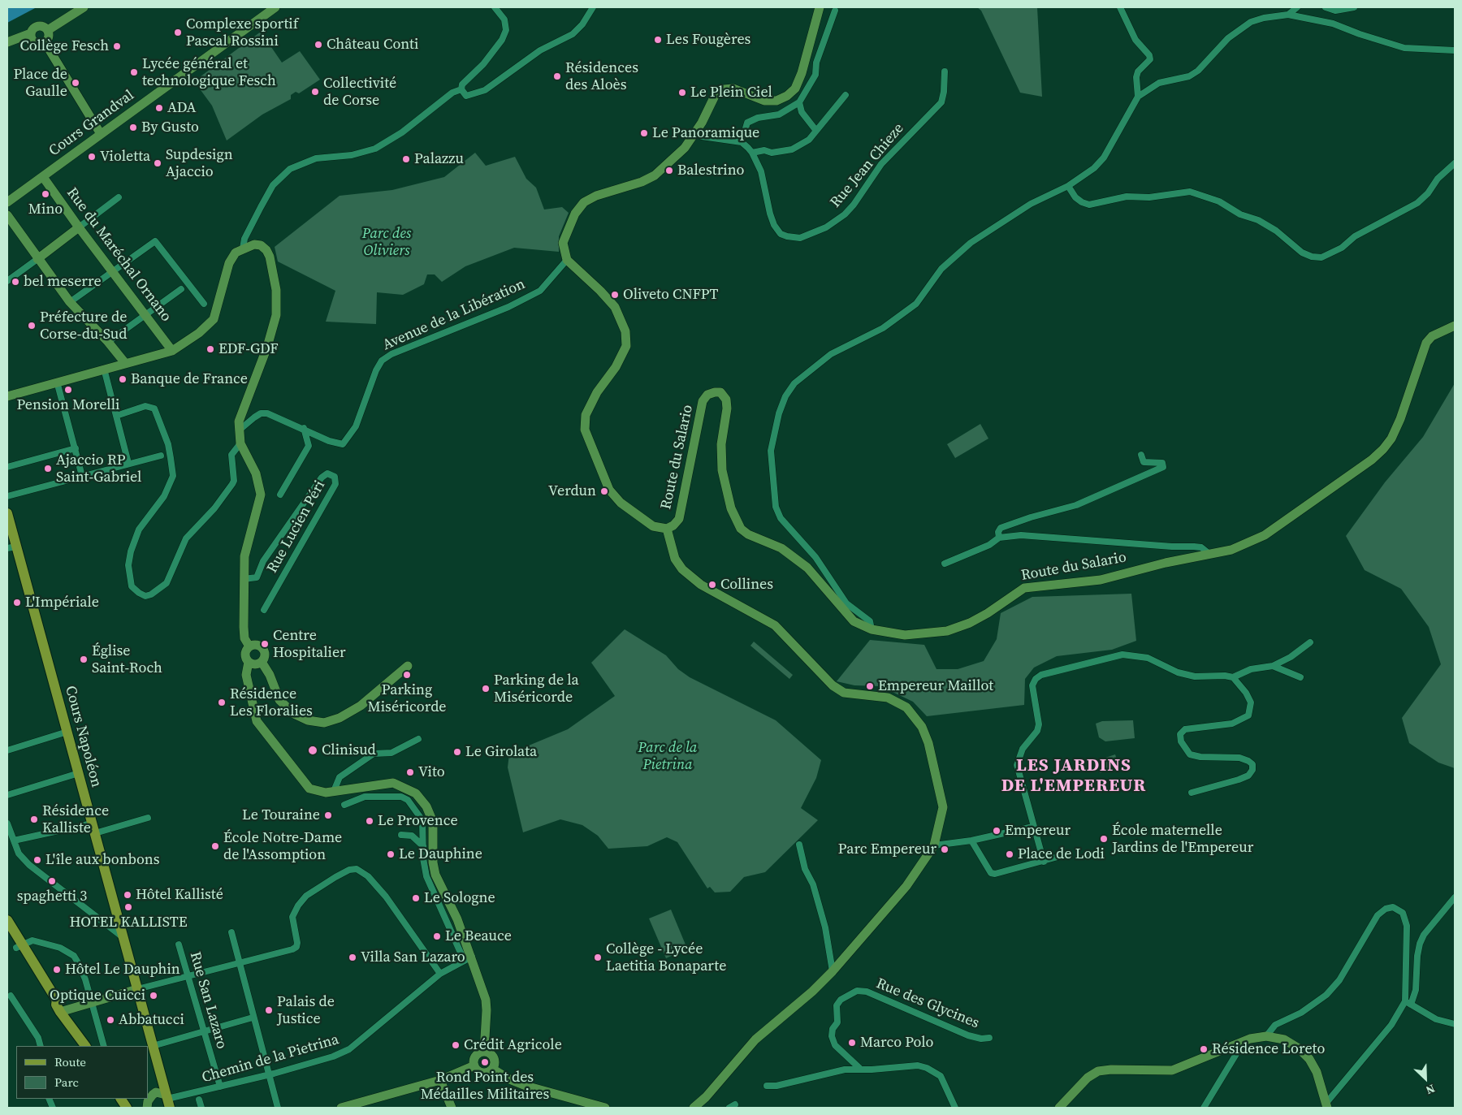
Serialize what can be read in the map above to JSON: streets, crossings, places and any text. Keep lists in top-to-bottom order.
{
  "streets": {
    "main road": [
      "Cours Grandval",
      "Rue du Maréchal Ornano",
      "Route du Salario",
      "Cours Napoléon"
    ],
    "street": [
      "Rue Jean Chieze",
      "Avenue de la Libération",
      "Rue Lucien Péri",
      "Rue San Lazaro",
      "Rue des Glycines",
      "Chemin de la Pietrina"
    ]
  },
  "crossings": [
    ["Cours Grandval", "Rue du Maréchal Ornano"],
    ["Cours Napoléon", "Chemin de la Pietrina"],
    ["Rue San Lazaro", "Chemin de la Pietrina"]
  ],
  "districts": ["LES JARDINS DE L'EMPEREUR"],
  "parks": ["Parc des Oliviers", "Parc de la Pietrina"],
  "places": [
    "Complexe sportif Pascal Rossini",
    "Les Fougères",
    "Château Conti",
    "Collège Fesch",
    "Lycée général et technologique Fesch",
    "Résidences des Aloès",
    "Place de Gaulle",
    "Collectivité de Corse",
    "Le Plein Ciel",
    "ADA",
    "By Gusto",
    "Le Panoramique",
    "Violetta",
    "Palazzu",
    "Supdesign Ajaccio",
    "Balestrino",
    "Mino",
    "bel meserre",
    "Oliveto CNFPT",
    "Préfecture de Corse-du-Sud",
    "EDF-GDF",
    "Banque de France",
    "Pension Morelli",
    "Ajaccio RP Saint-Gabriel",
    "Verdun",
    "Collines",
    "L'Impériale",
    "Centre Hospitalier",
    "Église Saint-Roch",
    "Parking Miséricorde",
    "Empereur Maillot",
    "Parking de la Miséricorde",
    "Résidence Les Floralies",
    "Clinisud",
    "Le Girolata",
    "Vito",
    "Le Touraine",
    "Résidence Kalliste",
    "Le Provence",
    "Empereur",
    "École maternelle Jardins de l'Empereur",
    "École Notre-Dame de l'Assomption",
    "Parc Empereur",
    "Le Dauphine",
    "Place de Lodi",
    "L'île aux bonbons",
    "spaghetti 3",
    "Hôtel Kallisté",
    "Le Sologne",
    "HOTEL KALLISTE",
    "Le Beauce",
    "Villa San Lazaro",
    "Collège - Lycée Laetitia Bonaparte",
    "Hôtel Le Dauphin",
    "Optique Cuicci",
    "Palais de Justice",
    "Abbatucci",
    "Marco Polo",
    "Crédit Agricole",
    "Résidence Loreto",
    "Rond Point des Médailles Militaires"
  ],
  "legend": ["Route", "Parc"],
  "north": "bottom right"
}
